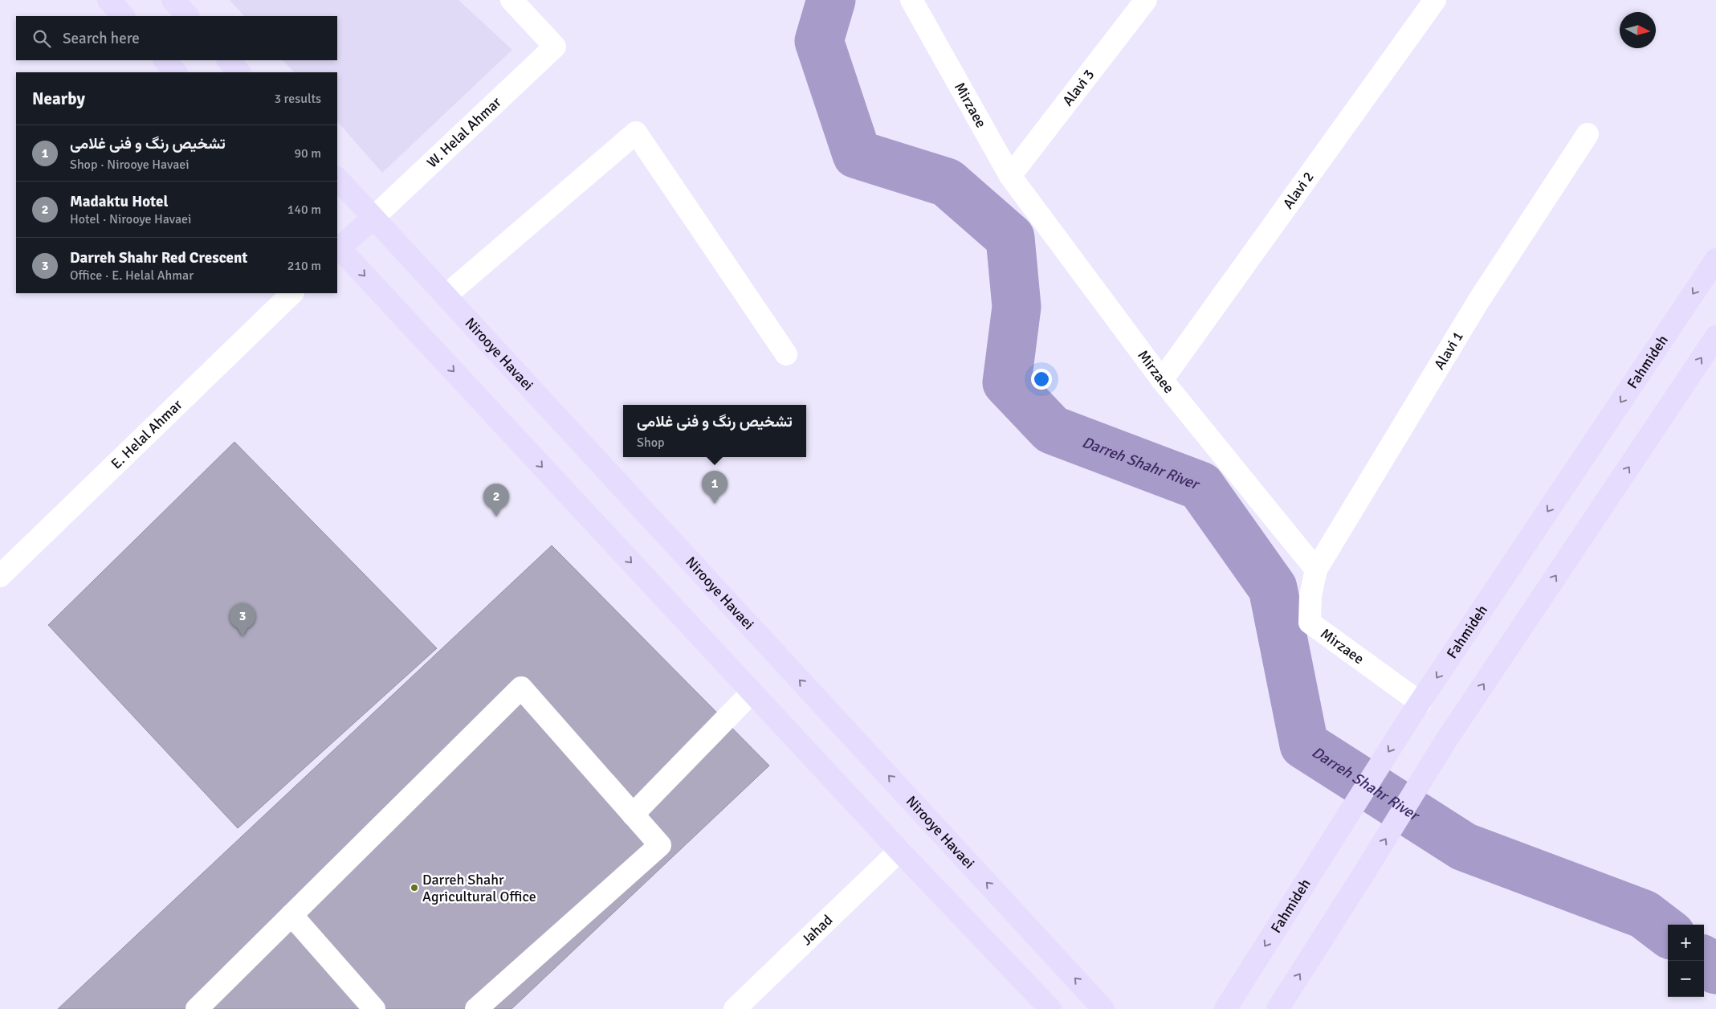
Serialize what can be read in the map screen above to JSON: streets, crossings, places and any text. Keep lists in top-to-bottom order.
{
  "streets": {
    "main road": ["Nirooye Havaei", "Fahmideh"],
    "street": [
      "Alavi 3",
      "Mirzaee",
      "W. Helal Ahmar",
      "Alavi 2",
      "Alavi 1",
      "E. Helal Ahmar",
      "Jahad"
    ]
  },
  "crossings": [
    ["Alavi 3", "Mirzaee"],
    ["Mirzaee", "Alavi 2"],
    ["Mirzaee", "Alavi 1"],
    ["Mirzaee", "Fahmideh"],
    ["W. Helal Ahmar", "Nirooye Havaei"]
  ],
  "water": ["Darreh Shahr River"],
  "places": ["Darreh Shahr Agricultural Office"],
  "north": "right",
  "page": {
    "search": "Search here",
    "heading": ["Nearby", "3 results"],
    "list": [
      {
        "mark": "1",
        "name": "تشخیص رنگ و فنی غلامی",
        "note": "Shop · Nirooye Havaei",
        "value": "90 m"
      },
      {
        "mark": "2",
        "name": "Madaktu Hotel",
        "note": "Hotel · Nirooye Havaei",
        "value": "140 m"
      },
      {
        "mark": "3",
        "name": "Darreh Shahr Red Crescent",
        "note": "Office · E. Helal Ahmar",
        "value": "210 m"
      }
    ],
    "popup": ["تشخیص رنگ و فنی غلامی", "Shop"],
    "pins": ["1", "2", "3"],
    "map_buttons": ["+", "−"]
  }
}
